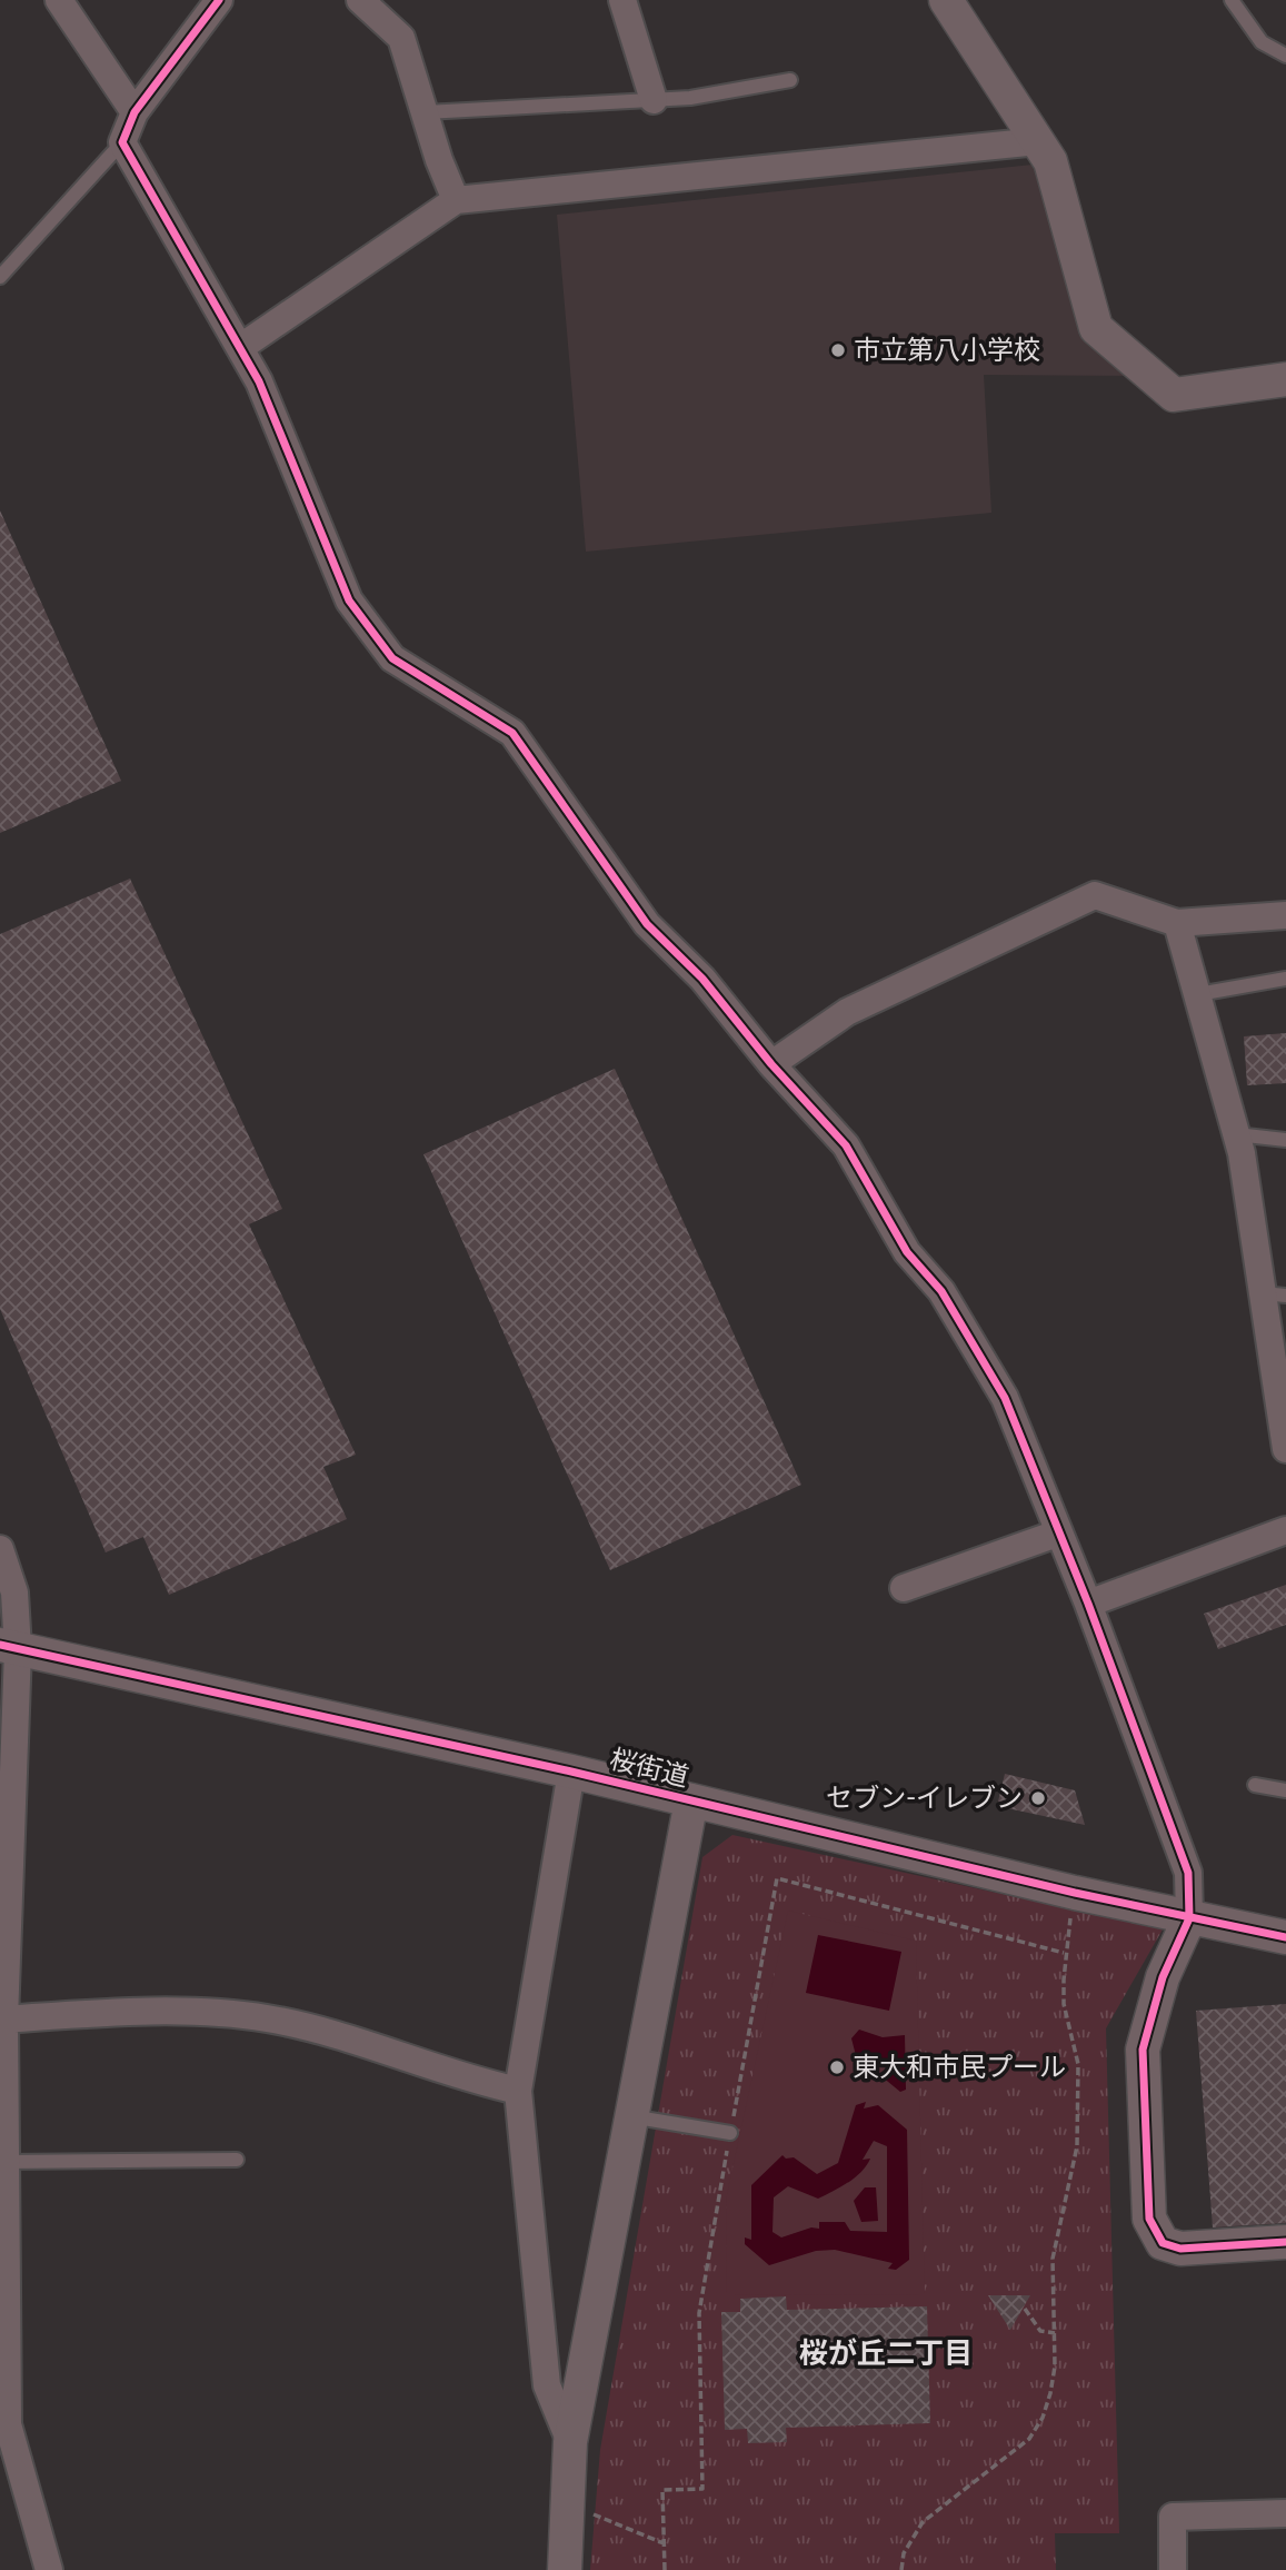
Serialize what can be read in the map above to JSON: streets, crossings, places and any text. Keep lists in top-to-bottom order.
{
  "streets": {
    "street": ["桜街道"]
  },
  "districts": ["桜が丘二丁目"],
  "places": ["市立第八小学校", "セブン-イレブン", "東大和市民プール"]
}
